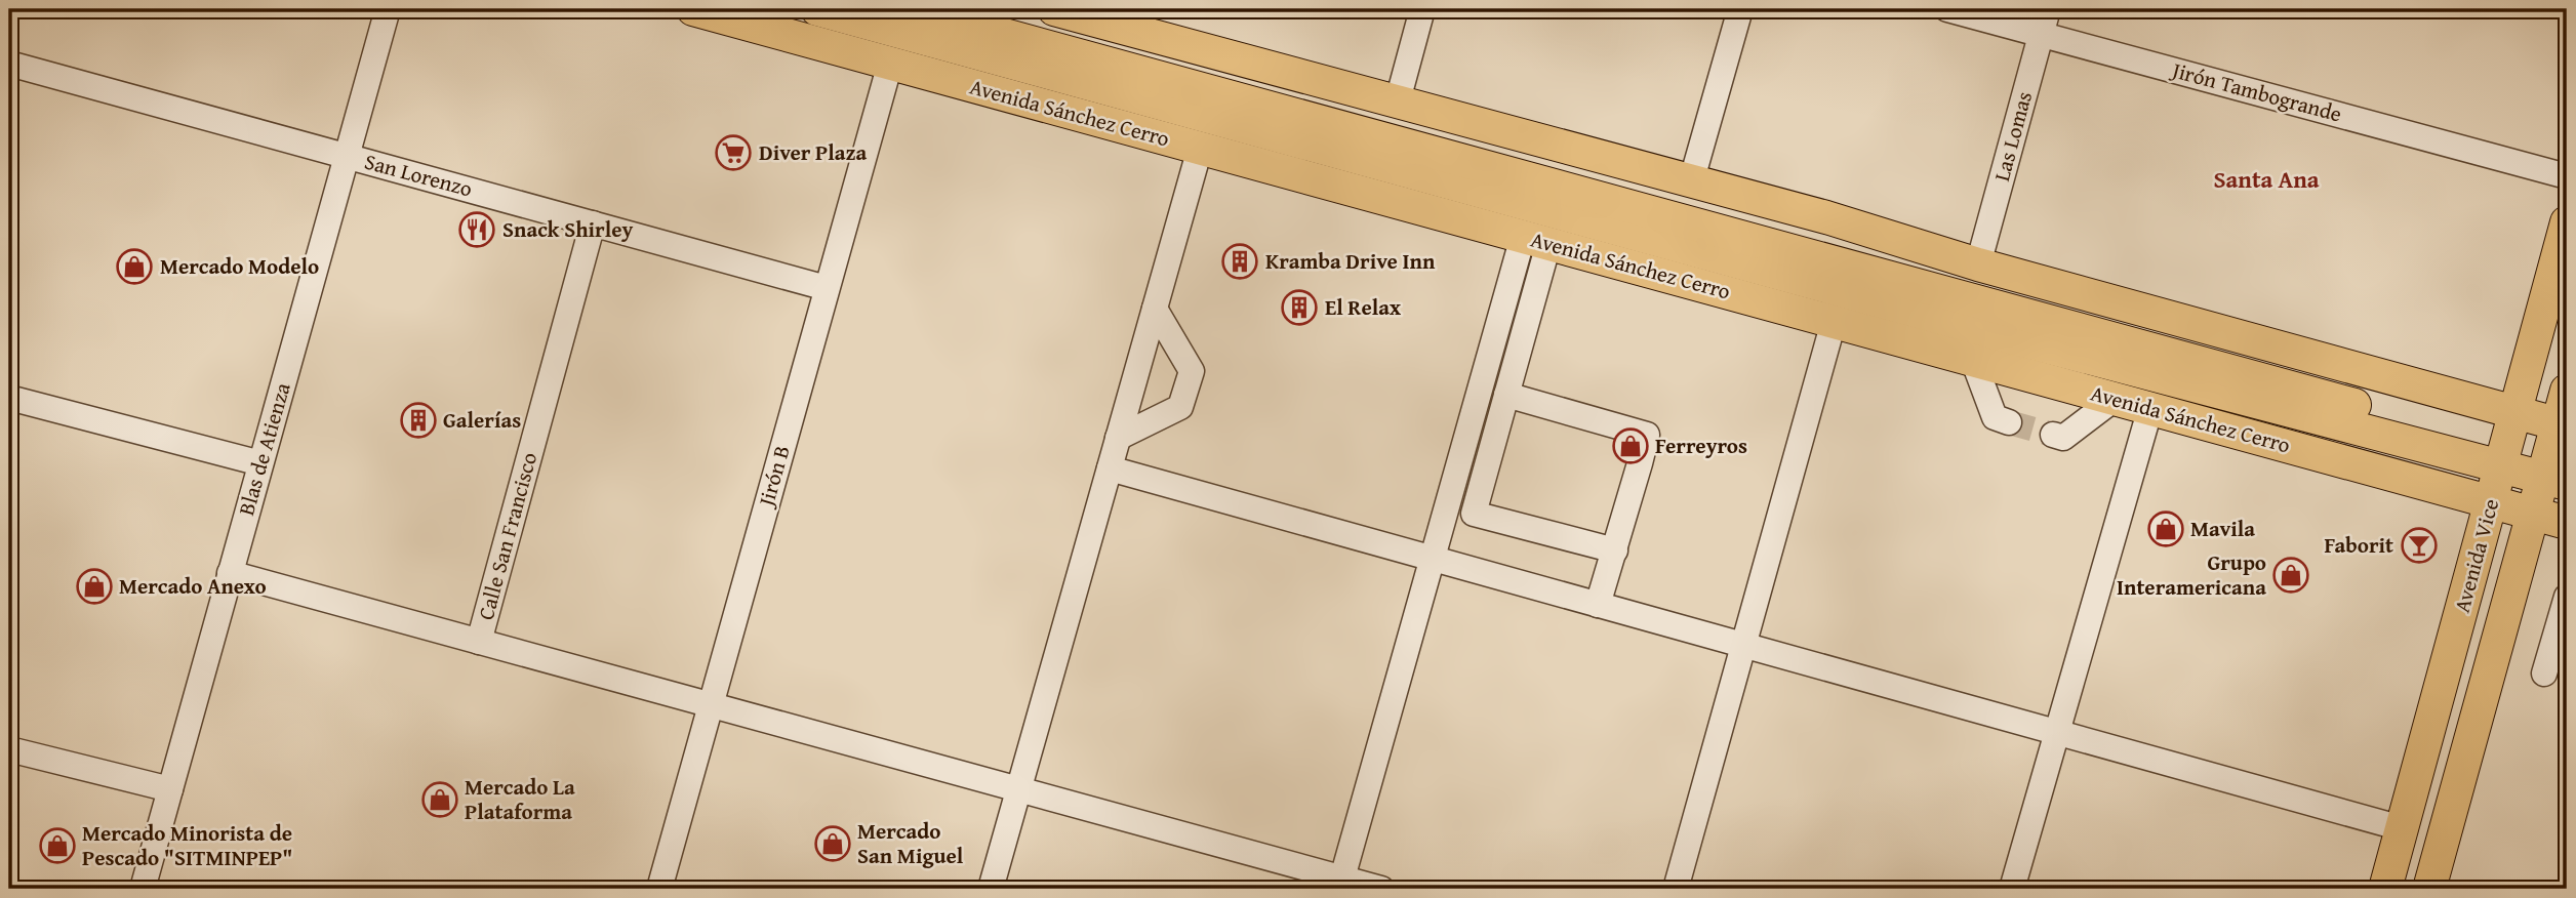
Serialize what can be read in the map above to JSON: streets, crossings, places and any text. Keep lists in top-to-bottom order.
{
  "streets": {
    "main road": ["Avenida Sánchez Cerro", "Avenida Vice"],
    "street": [
      "Jirón Tambogrande",
      "Las Lomas",
      "San Lorenzo",
      "Blas de Atienza",
      "Jirón B",
      "Calle San Francisco"
    ]
  },
  "crossings": [
    ["Jirón Tambogrande", "Las Lomas"],
    ["Avenida Sánchez Cerro", "Jirón B"],
    ["Avenida Sánchez Cerro", "Avenida Vice"],
    ["San Lorenzo", "Blas de Atienza"],
    ["San Lorenzo", "Jirón B"],
    ["San Lorenzo", "Calle San Francisco"]
  ],
  "districts": ["Santa Ana"],
  "places": {
    "supermarket": ["Diver Plaza"],
    "restaurant": ["Snack Shirley"],
    "building": ["Kramba Drive Inn", "El Relax", "Galerías"],
    "shop": [
      "Mercado Modelo",
      "Ferreyros",
      "Mavila",
      "Grupo Interamericana",
      "Mercado Anexo",
      "Mercado La Plataforma",
      "Mercado San Miguel",
      "Mercado Minorista de Pescado \"SITMINPEP\""
    ],
    "bar": ["Faborit"]
  }
}
